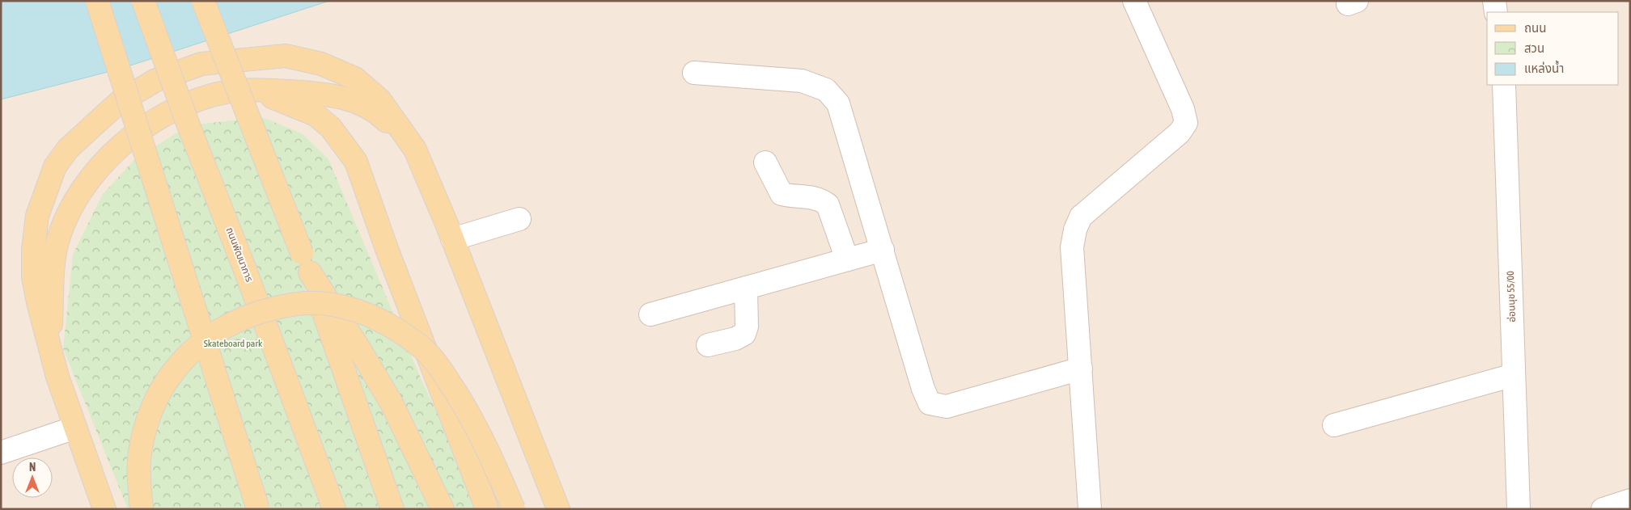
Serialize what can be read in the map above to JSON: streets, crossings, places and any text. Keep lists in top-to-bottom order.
{
  "streets": {
    "main road": ["ถนนพัฒนาการ"],
    "street": ["อ่อนนุช 55/00"]
  },
  "parks": ["Skateboard park"],
  "legend": ["ถนน", "สวน", "แหล่งน้ำ"],
  "north": "top"
}
